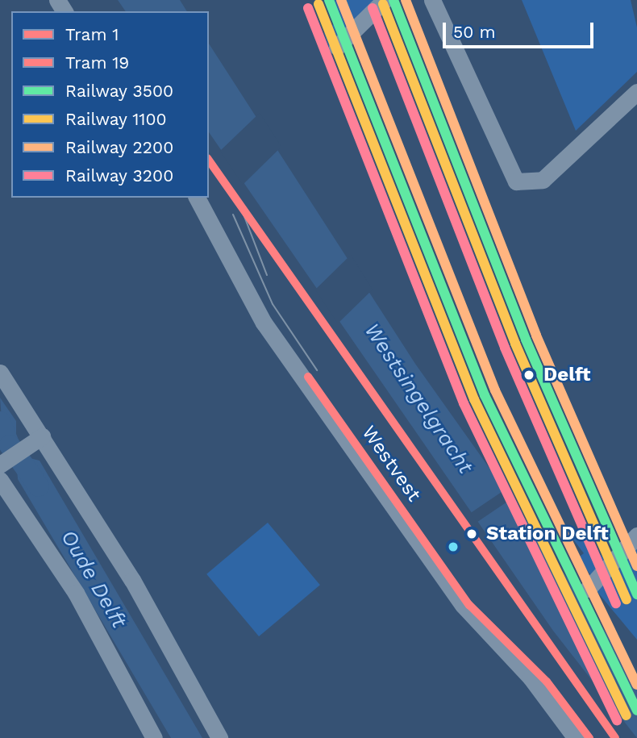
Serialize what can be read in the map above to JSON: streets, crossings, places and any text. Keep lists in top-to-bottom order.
{
  "streets": {
    "street": ["Westvest"]
  },
  "water": ["Westsingelgracht", "Oude Delft"],
  "places": ["Delft", "Station Delft"],
  "lines": [
    "rail line 3500",
    "rail line 2200",
    "rail line 1100",
    "rail line 3200",
    "tram line 1",
    "tram line 19"
  ],
  "legend": [
    "Tram 1",
    "Tram 19",
    "Railway 3500",
    "Railway 1100",
    "Railway 2200",
    "Railway 3200"
  ],
  "scale_bar": "50 m"
}
